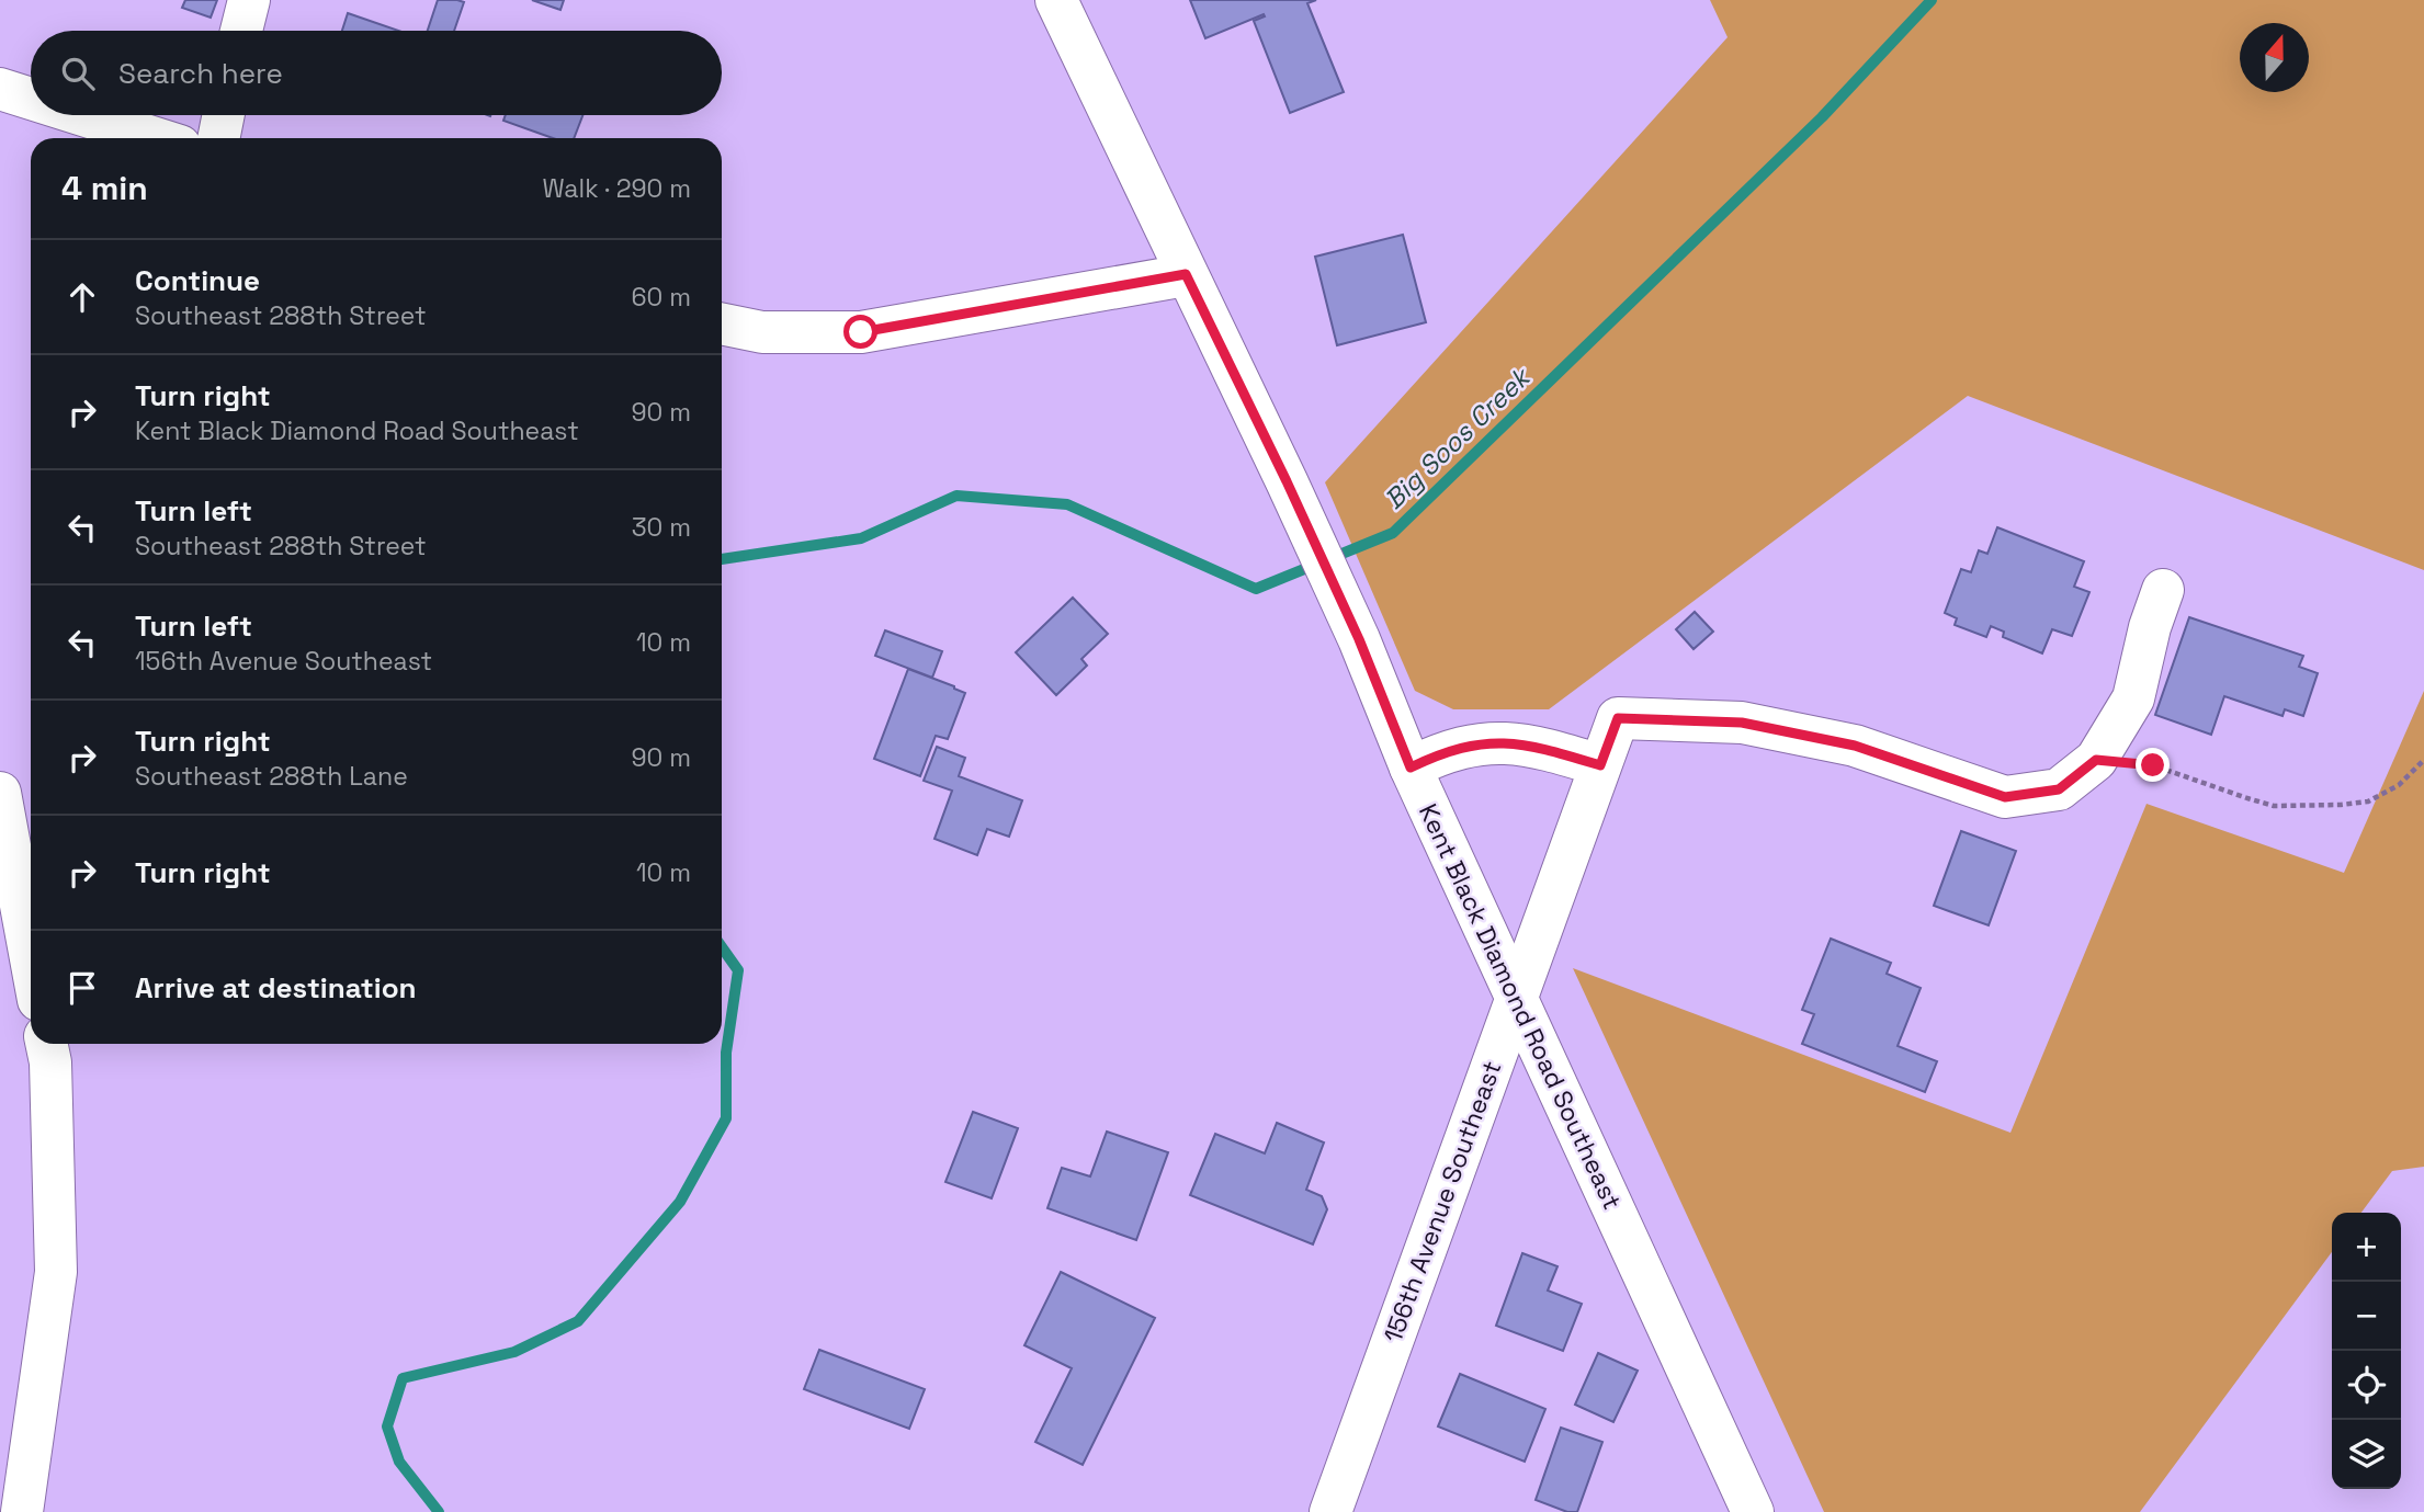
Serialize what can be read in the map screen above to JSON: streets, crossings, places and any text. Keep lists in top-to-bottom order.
{
  "streets": {
    "street": ["Kent Black Diamond Road Southeast", "156th Avenue Southeast"]
  },
  "crossings": [
    ["Kent Black Diamond Road Southeast", "156th Avenue Southeast"]
  ],
  "water": ["Big Soos Creek"],
  "north": "top",
  "page": {
    "search": "Search here",
    "heading": ["4 min", "Walk · 290 m"],
    "list": [
      ["Continue", "Southeast 288th Street", "60 m"],
      ["Turn right", "Kent Black Diamond Road Southeast", "90 m"],
      ["Turn left", "Southeast 288th Street", "30 m"],
      ["Turn left", "156th Avenue Southeast", "10 m"],
      ["Turn right", "Southeast 288th Lane", "90 m"],
      ["Turn right", "10 m"],
      "Arrive at destination"
    ],
    "map_buttons": ["+", "−"]
  }
}
